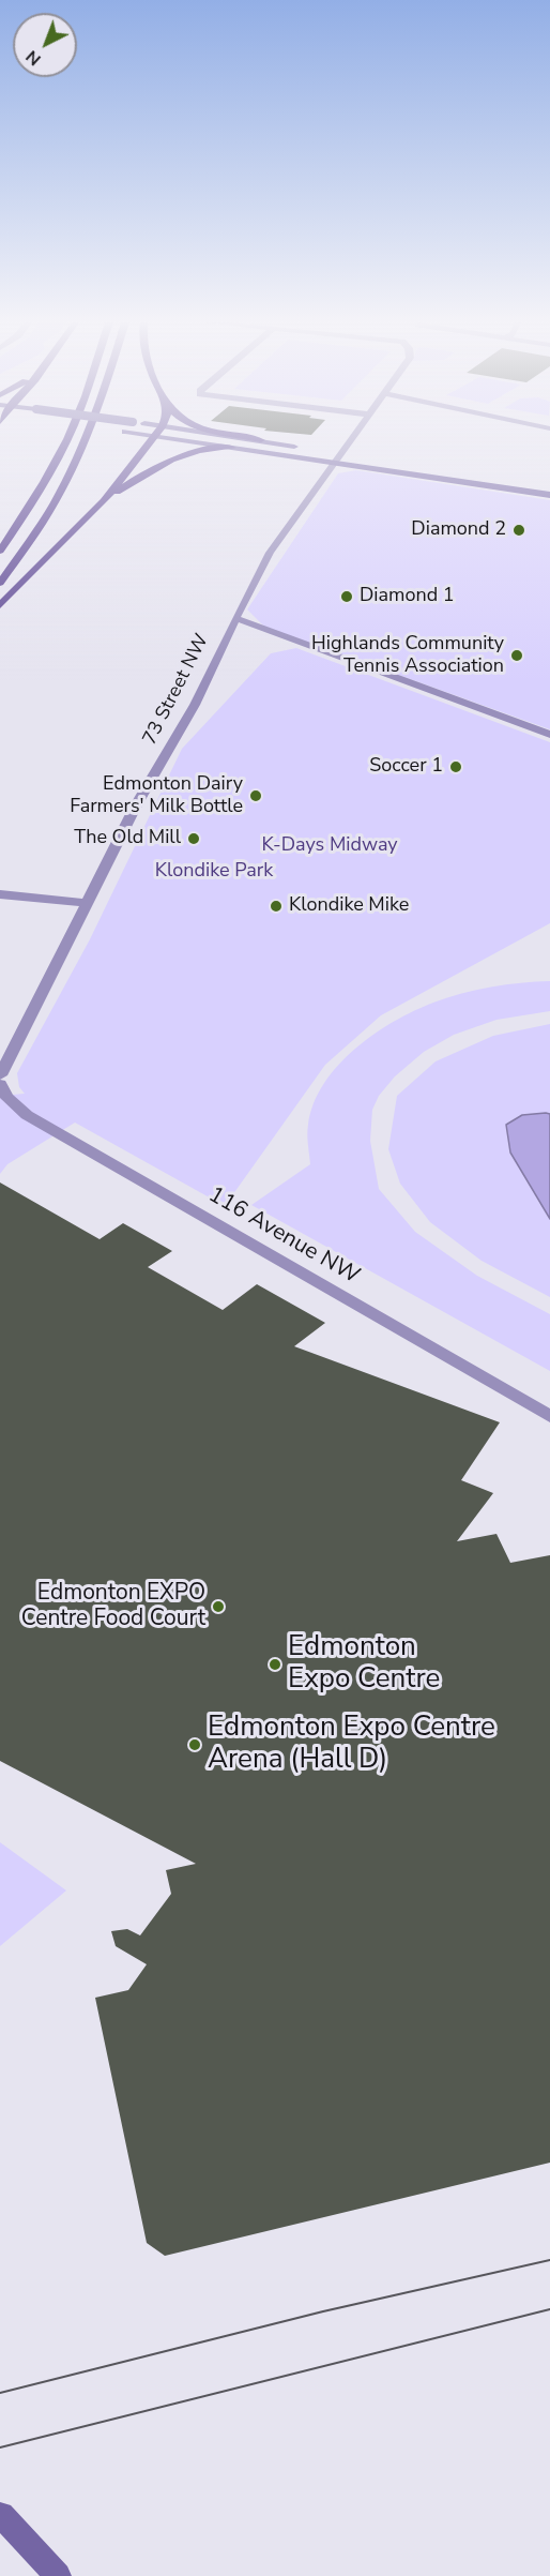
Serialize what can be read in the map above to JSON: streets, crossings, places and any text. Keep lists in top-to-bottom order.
{
  "streets": {
    "street": ["73 Street NW", "116 Avenue NW"]
  },
  "crossings": [
    ["73 Street NW", "116 Avenue NW"]
  ],
  "parks": ["K-Days Midway", "Klondike Park"],
  "places": [
    "Diamond 2",
    "Diamond 1",
    "Highlands Community Tennis Association",
    "Soccer 1",
    "Edmonton Dairy Farmers' Milk Bottle",
    "The Old Mill",
    "Klondike Mike",
    "Edmonton EXPO Centre Food Court",
    "Edmonton Expo Centre",
    "Edmonton Expo Centre Arena (Hall D)"
  ],
  "north": "bottom left"
}
